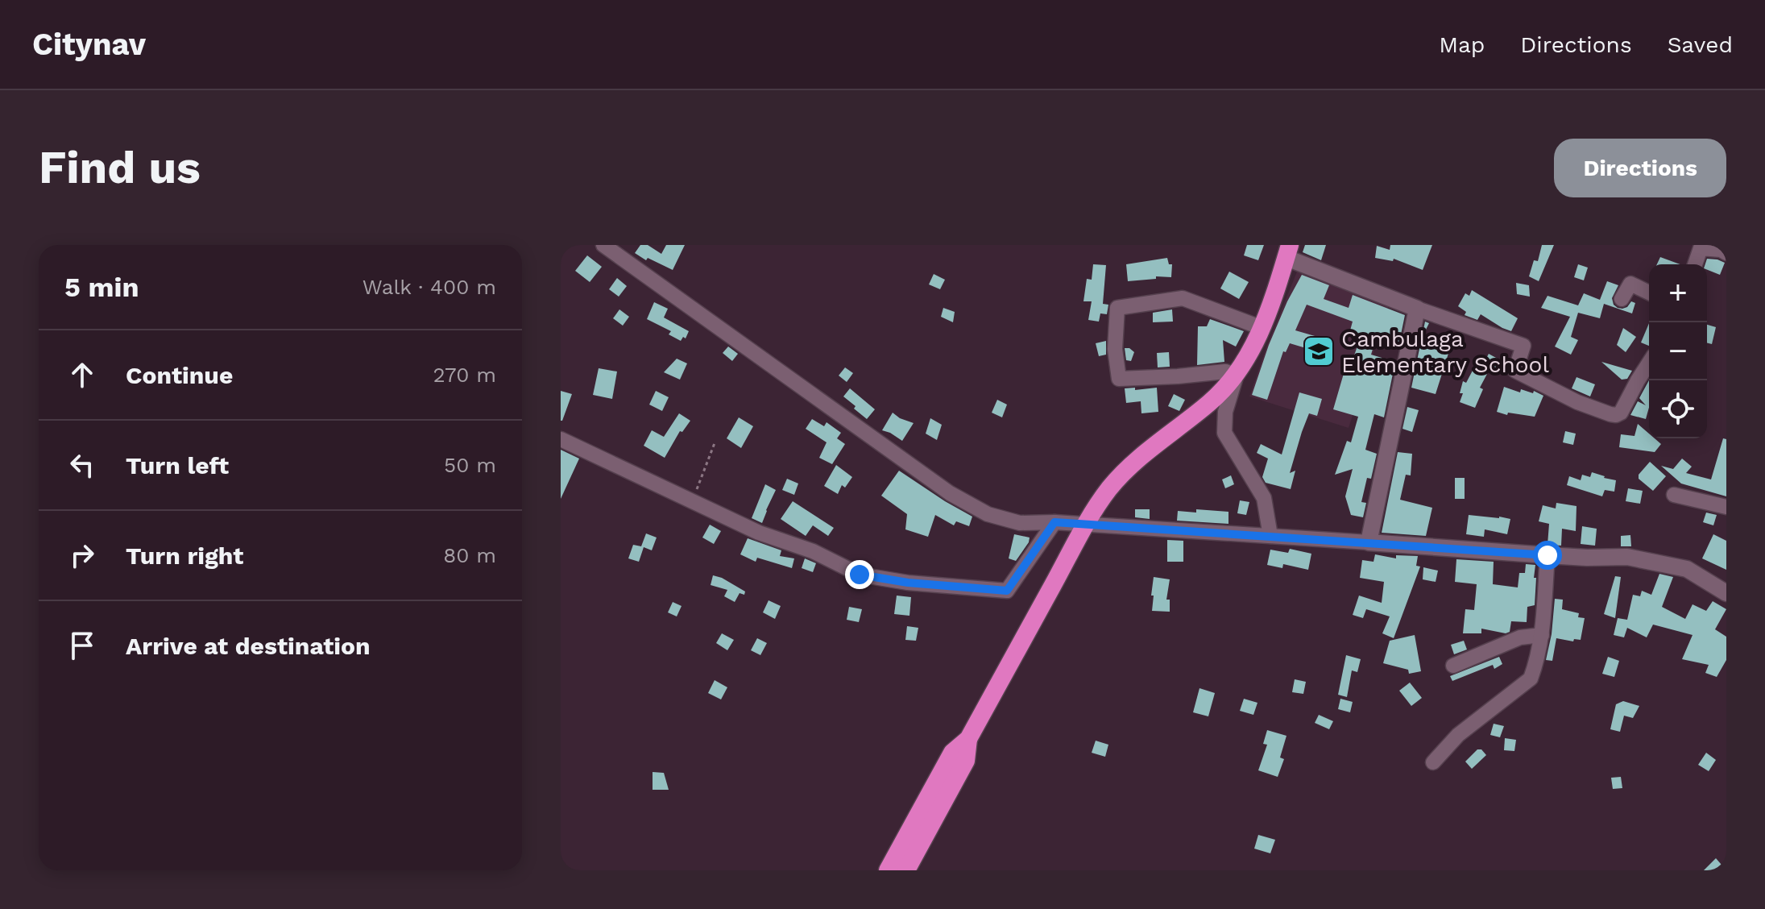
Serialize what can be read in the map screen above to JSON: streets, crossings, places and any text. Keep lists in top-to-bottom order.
{
  "places": {
    "school or university": ["Cambulaga Elementary School"]
  },
  "page": {
    "header": "Citynav",
    "nav": ["Map", "Directions", "Saved"],
    "buttons": "Directions",
    "title": "Find us",
    "heading": ["5 min", "Walk · 400 m"],
    "map_buttons": ["+", "−"],
    "list": [
      ["Continue", "270 m"],
      ["Turn left", "50 m"],
      ["Turn right", "80 m"],
      "Arrive at destination"
    ]
  }
}
